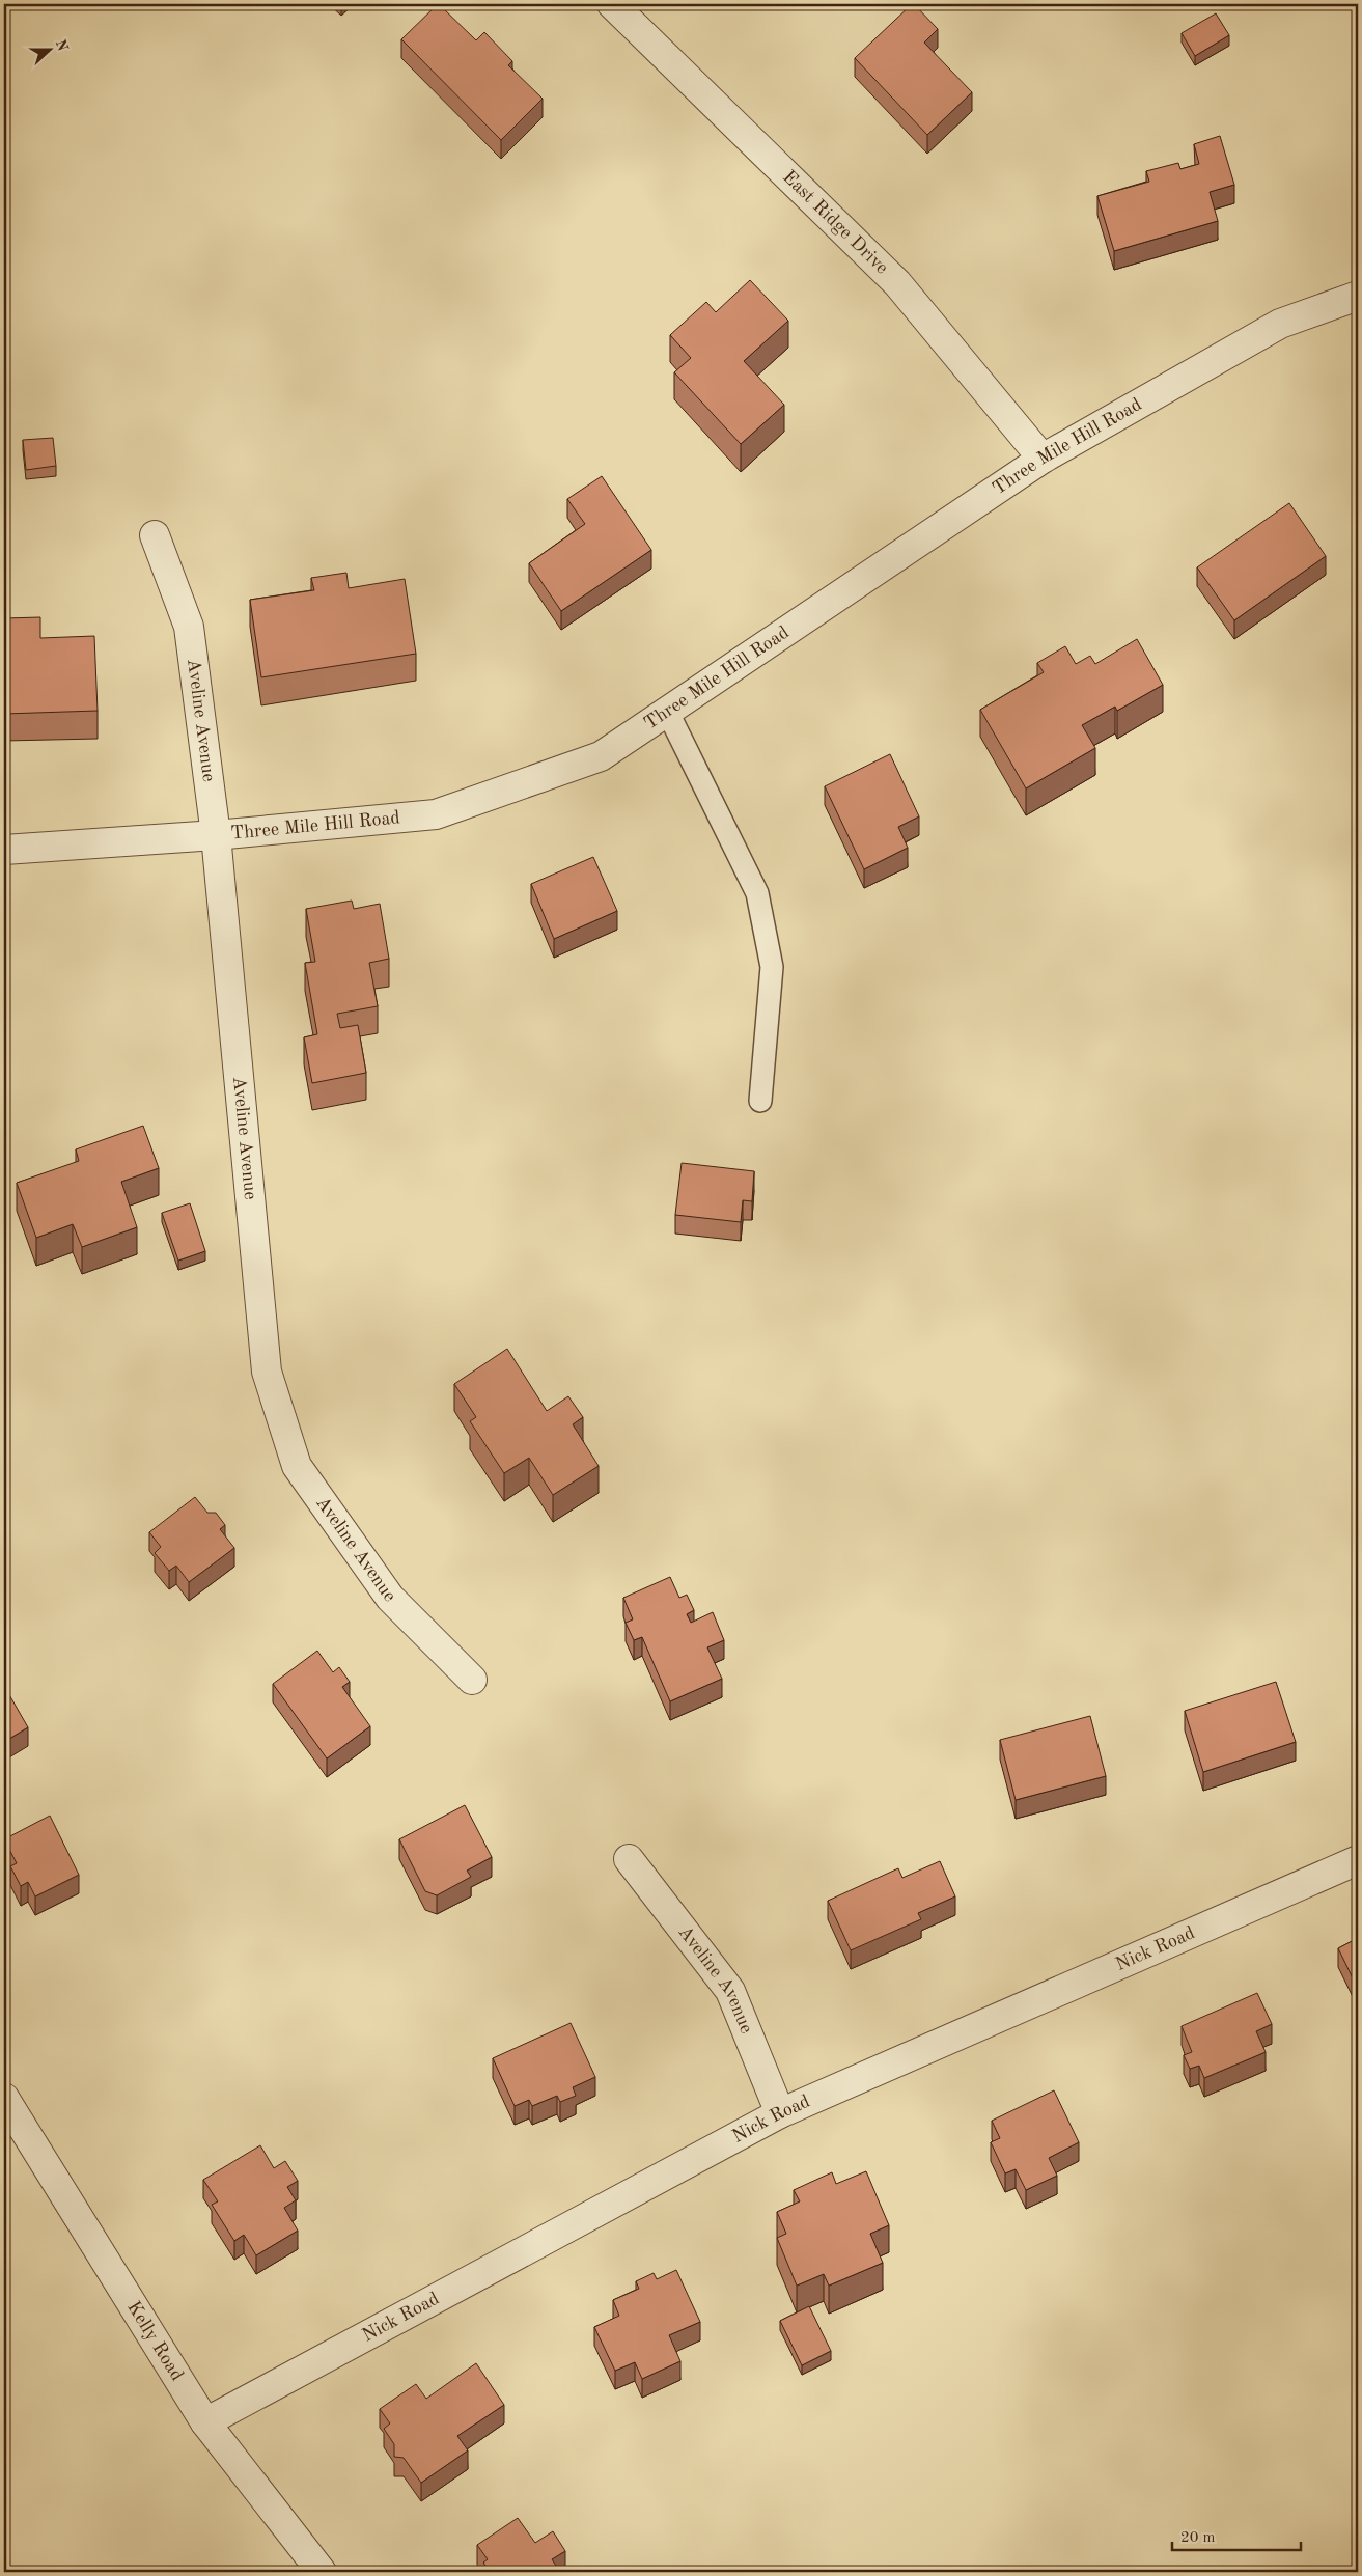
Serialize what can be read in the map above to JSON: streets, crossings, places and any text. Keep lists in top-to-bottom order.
{
  "streets": {
    "street": [
      "East Ridge Drive",
      "Three Mile Hill Road",
      "Aveline Avenue",
      "Nick Road",
      "Kelly Road"
    ]
  },
  "crossings": [
    ["East Ridge Drive", "Three Mile Hill Road"],
    ["Three Mile Hill Road", "Aveline Avenue"],
    ["Aveline Avenue", "Nick Road"],
    ["Nick Road", "Kelly Road"]
  ],
  "scale_bar": "20 m",
  "north": "right"
}
